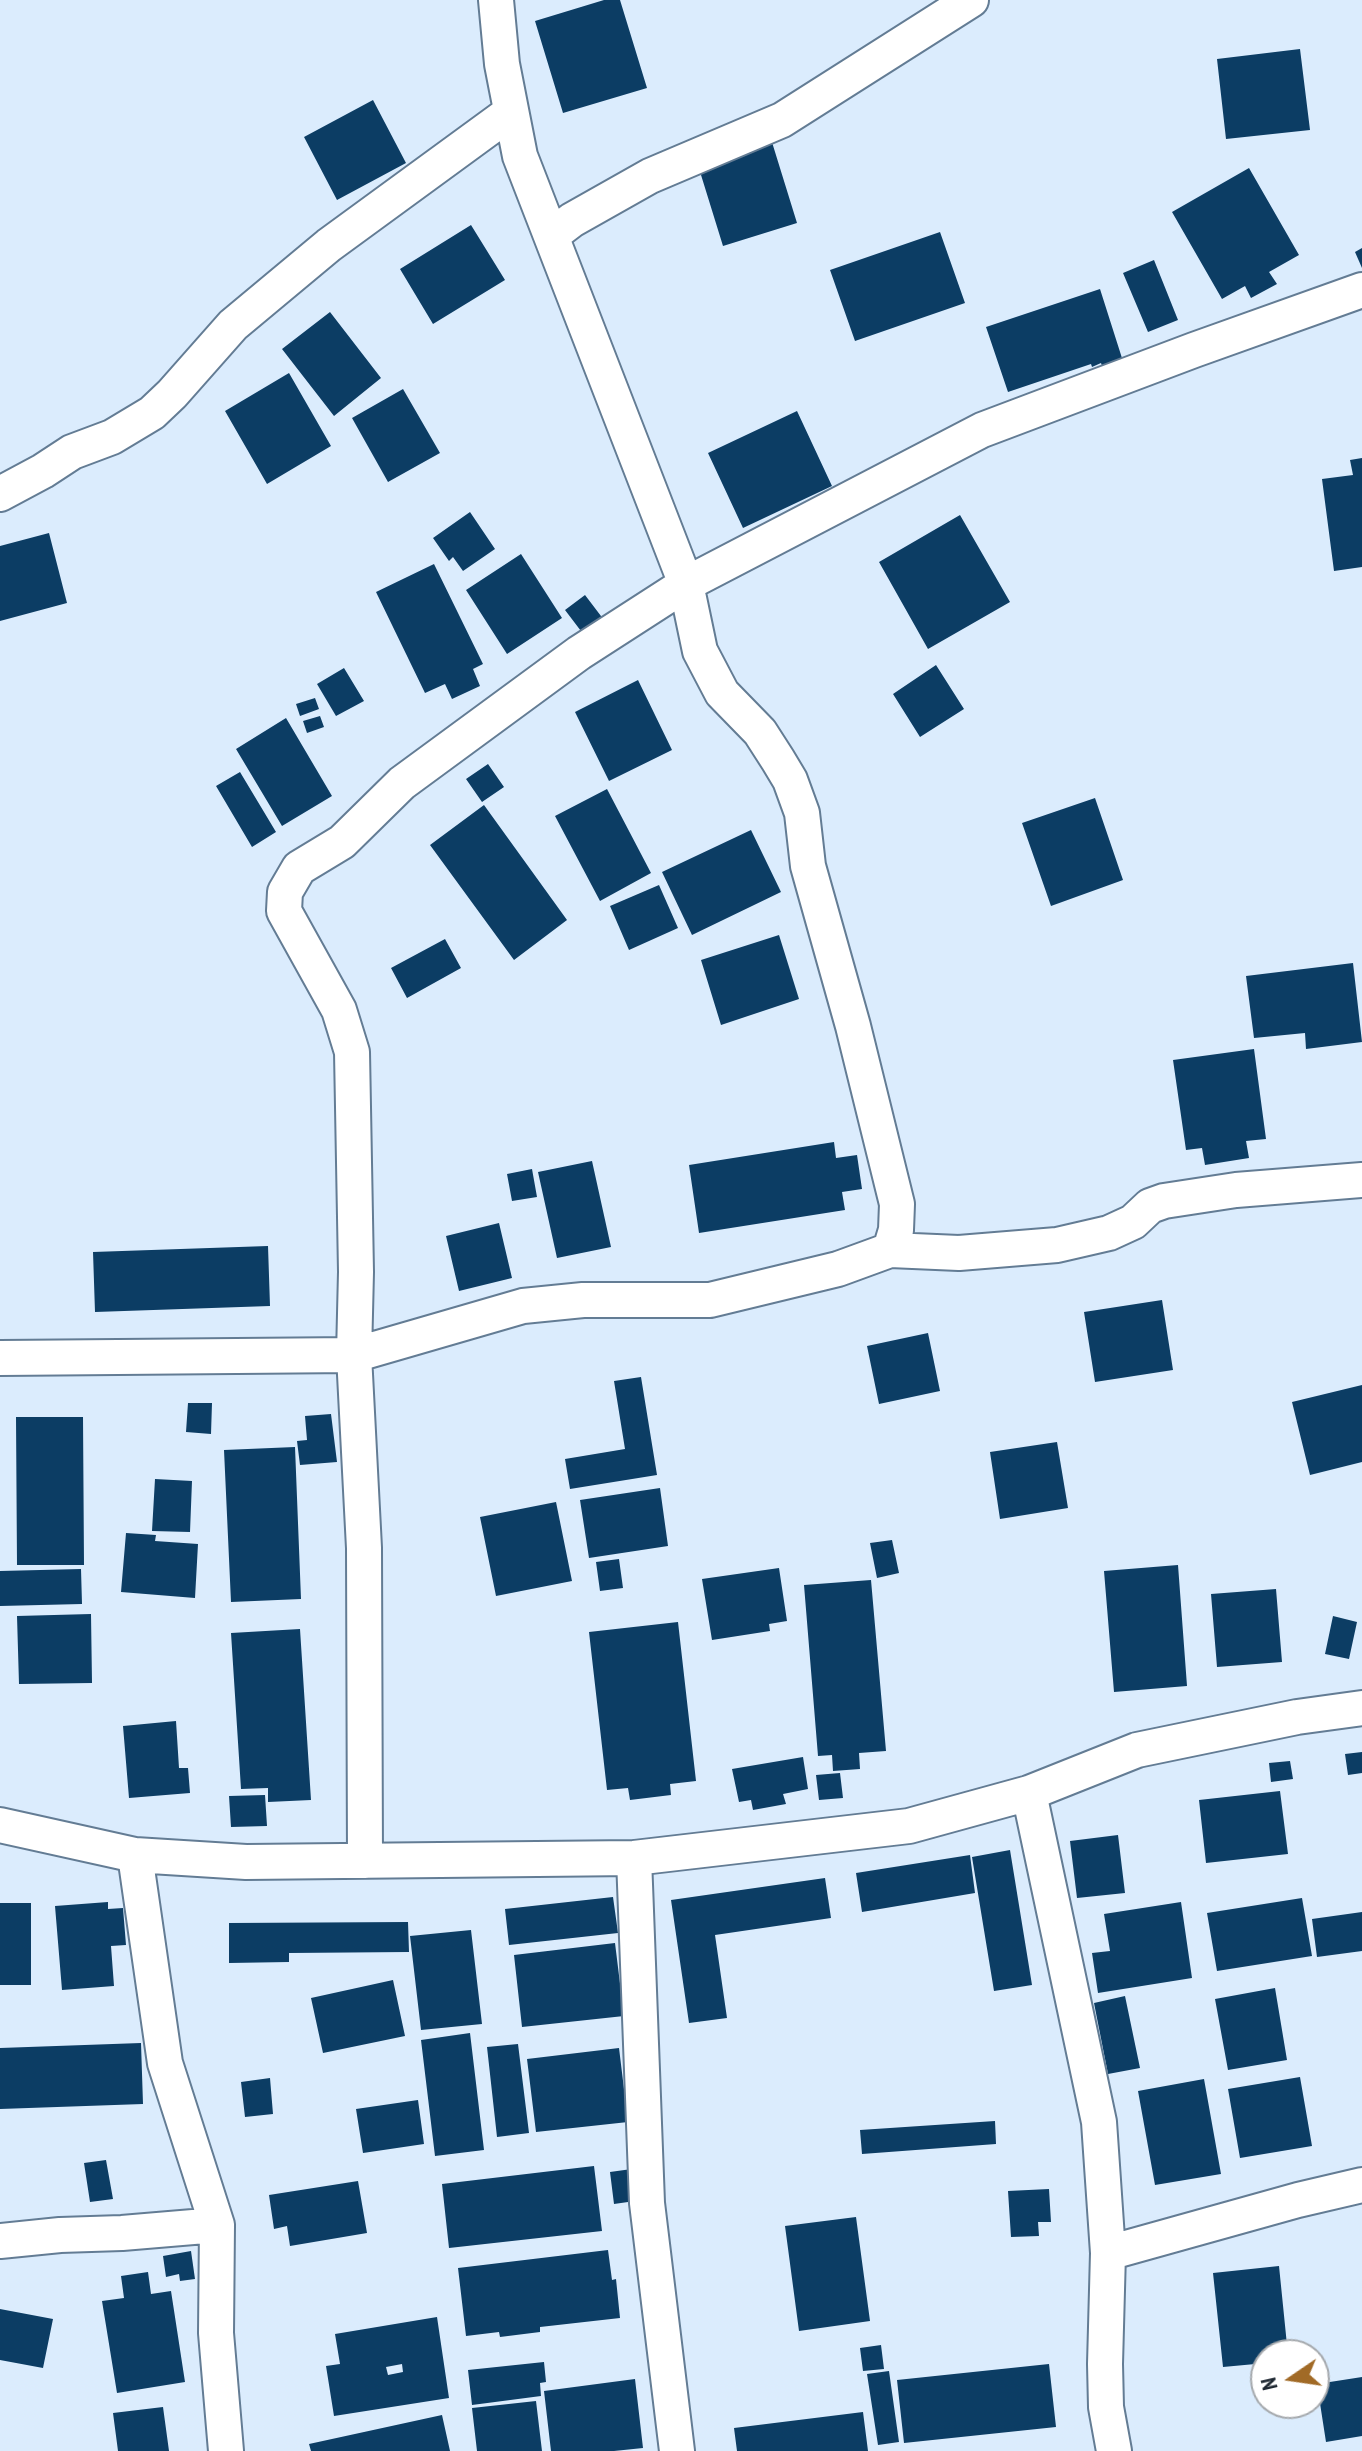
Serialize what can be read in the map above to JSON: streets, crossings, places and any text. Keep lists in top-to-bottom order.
{
  "north": "left"
}
